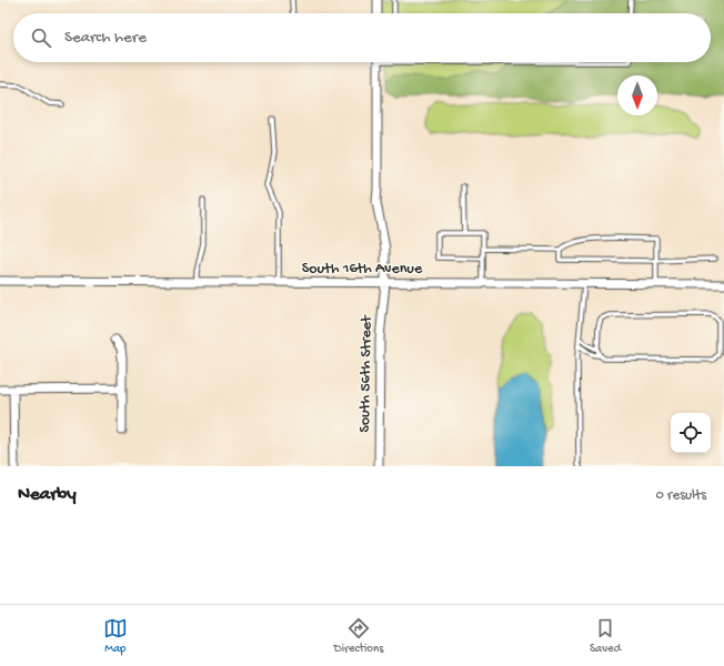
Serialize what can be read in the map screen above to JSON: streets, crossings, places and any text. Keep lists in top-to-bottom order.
{
  "streets": {
    "street": ["South 16th Avenue", "South 56th Street"]
  },
  "crossings": [
    ["South 16th Avenue", "South 56th Street"]
  ],
  "north": "bottom",
  "page": {
    "search": "Search here",
    "heading": ["Nearby", "0 results"],
    "nav": ["Map", "Directions", "Saved"]
  }
}
